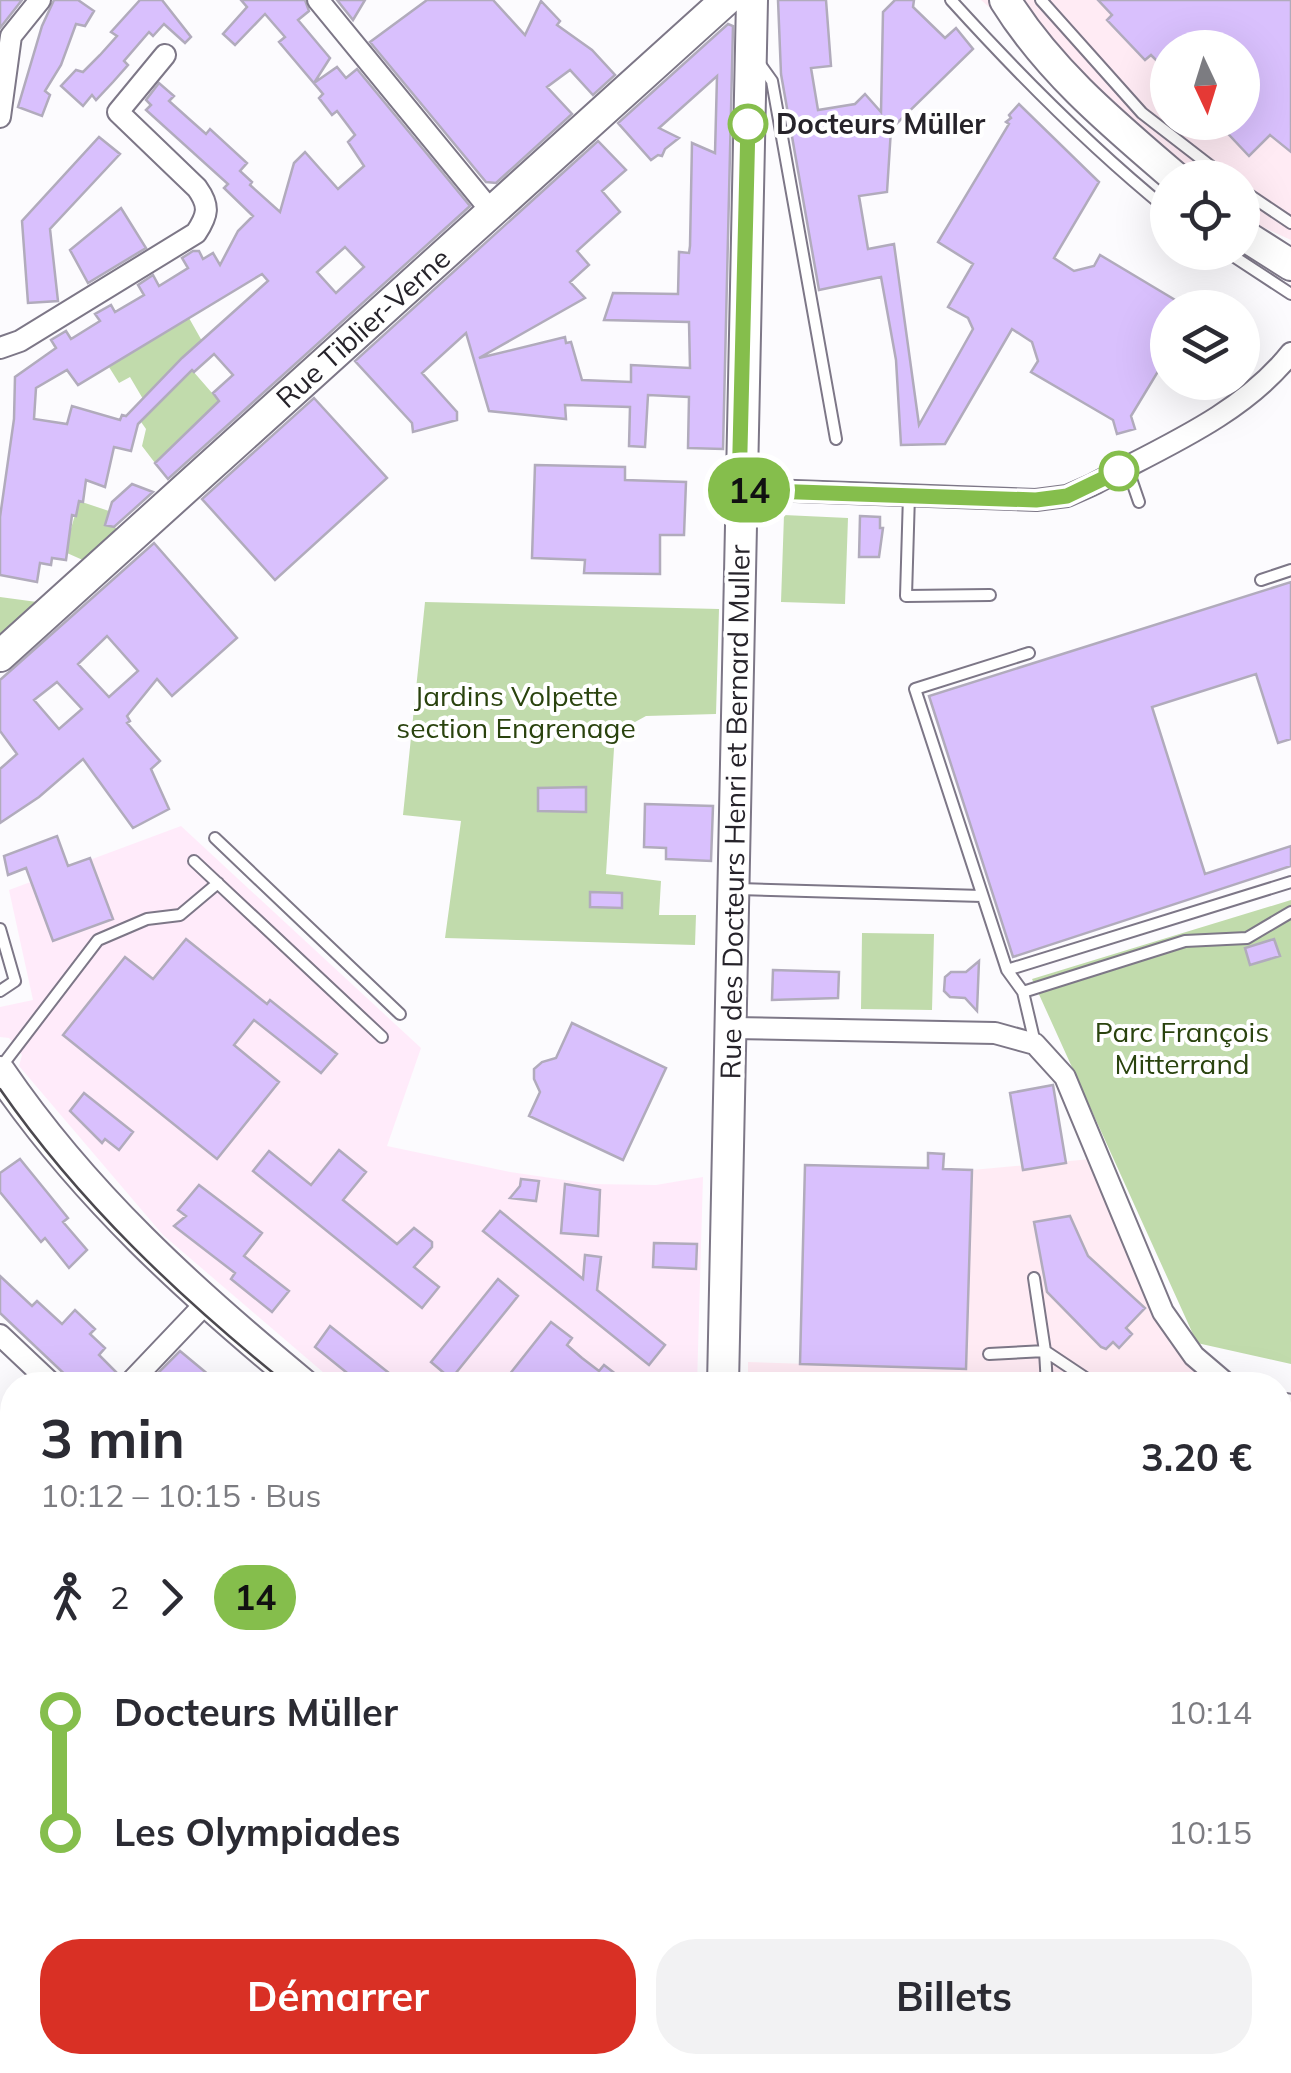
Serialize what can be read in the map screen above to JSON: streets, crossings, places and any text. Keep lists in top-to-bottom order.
{
  "streets": {
    "main road": ["Rue Tiblier-Verne", "Rue des Docteurs Henri et Bernard Muller"]
  },
  "parks": ["Jardins Volpette section Engrenage", "Parc François Mitterrand"],
  "places": ["Docteurs Müller"],
  "lines": ["bus line 14"],
  "north": "bottom",
  "page": {
    "on_map": "14",
    "heading": ["3 min", "10:12 – 10:15 · Bus", "3.20 €"],
    "legs": ["2", "14"],
    "list": [
      {
        "name": "Docteurs Müller",
        "value": "10:14"
      },
      {
        "name": "Les Olympiades",
        "value": "10:15"
      }
    ],
    "buttons": ["Démarrer", "Billets"]
  }
}
